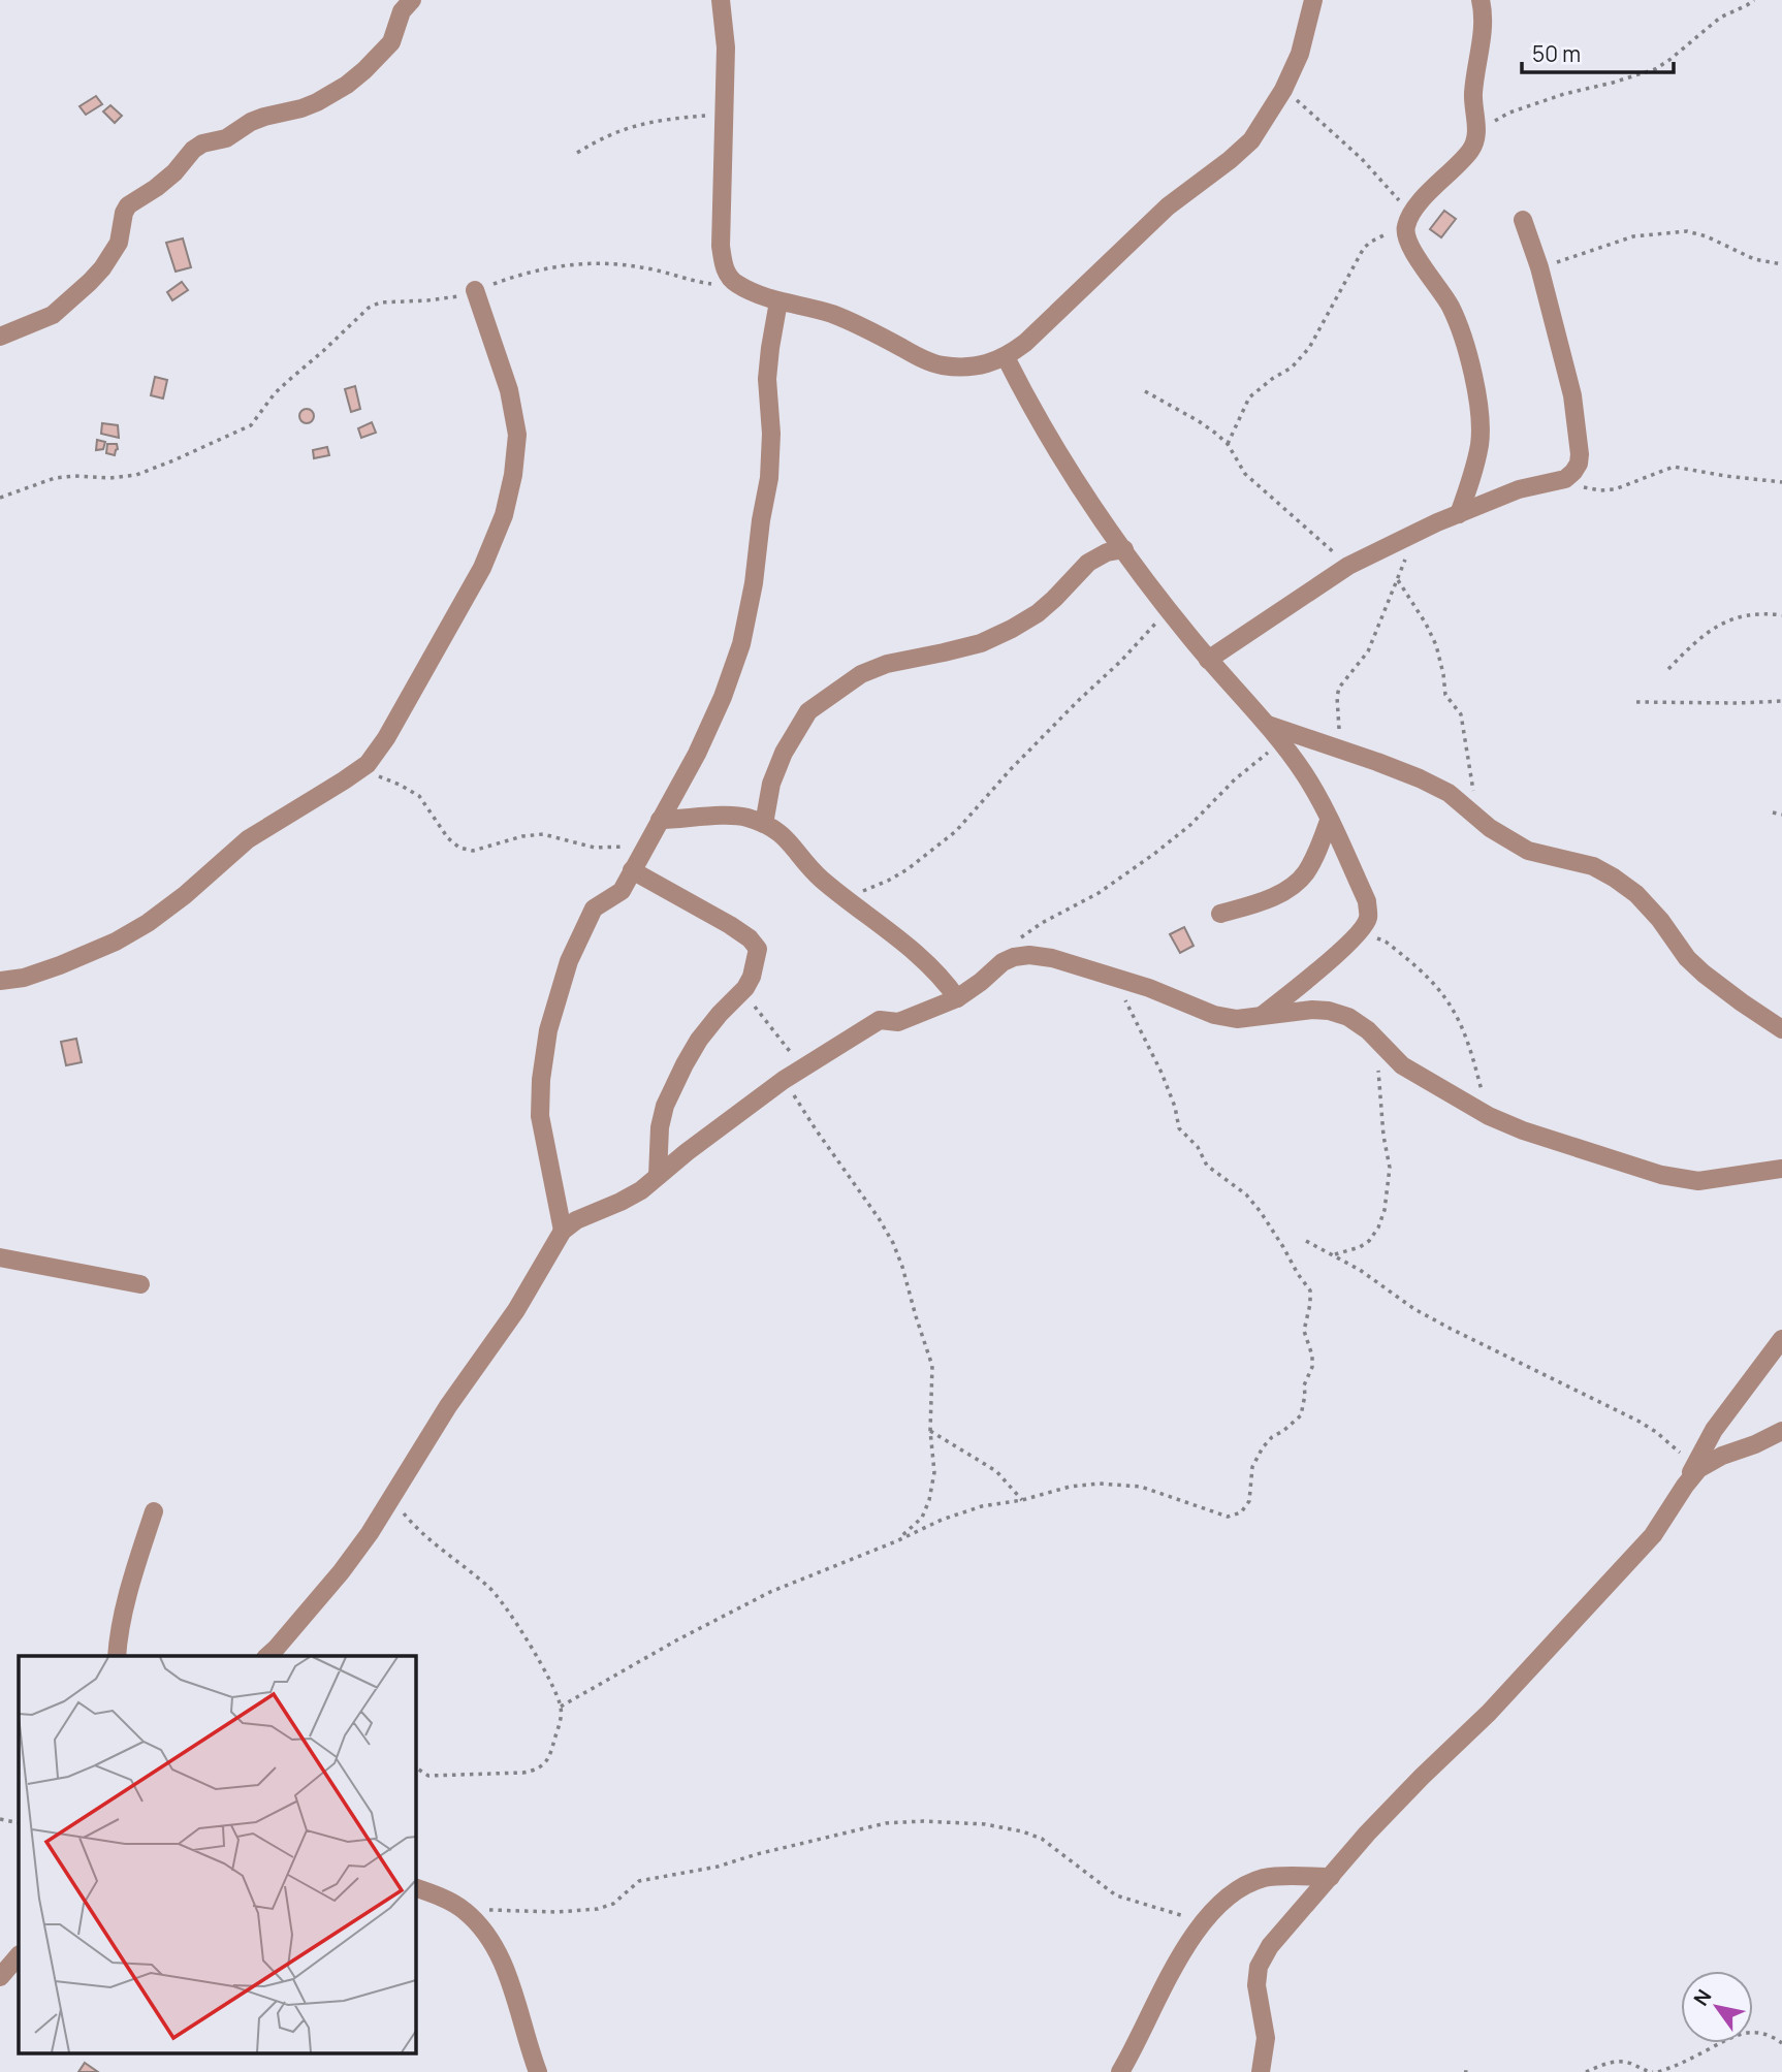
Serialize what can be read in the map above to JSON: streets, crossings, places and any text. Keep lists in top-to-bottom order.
{
  "scale_bar": "50 m",
  "north": "top left"
}
